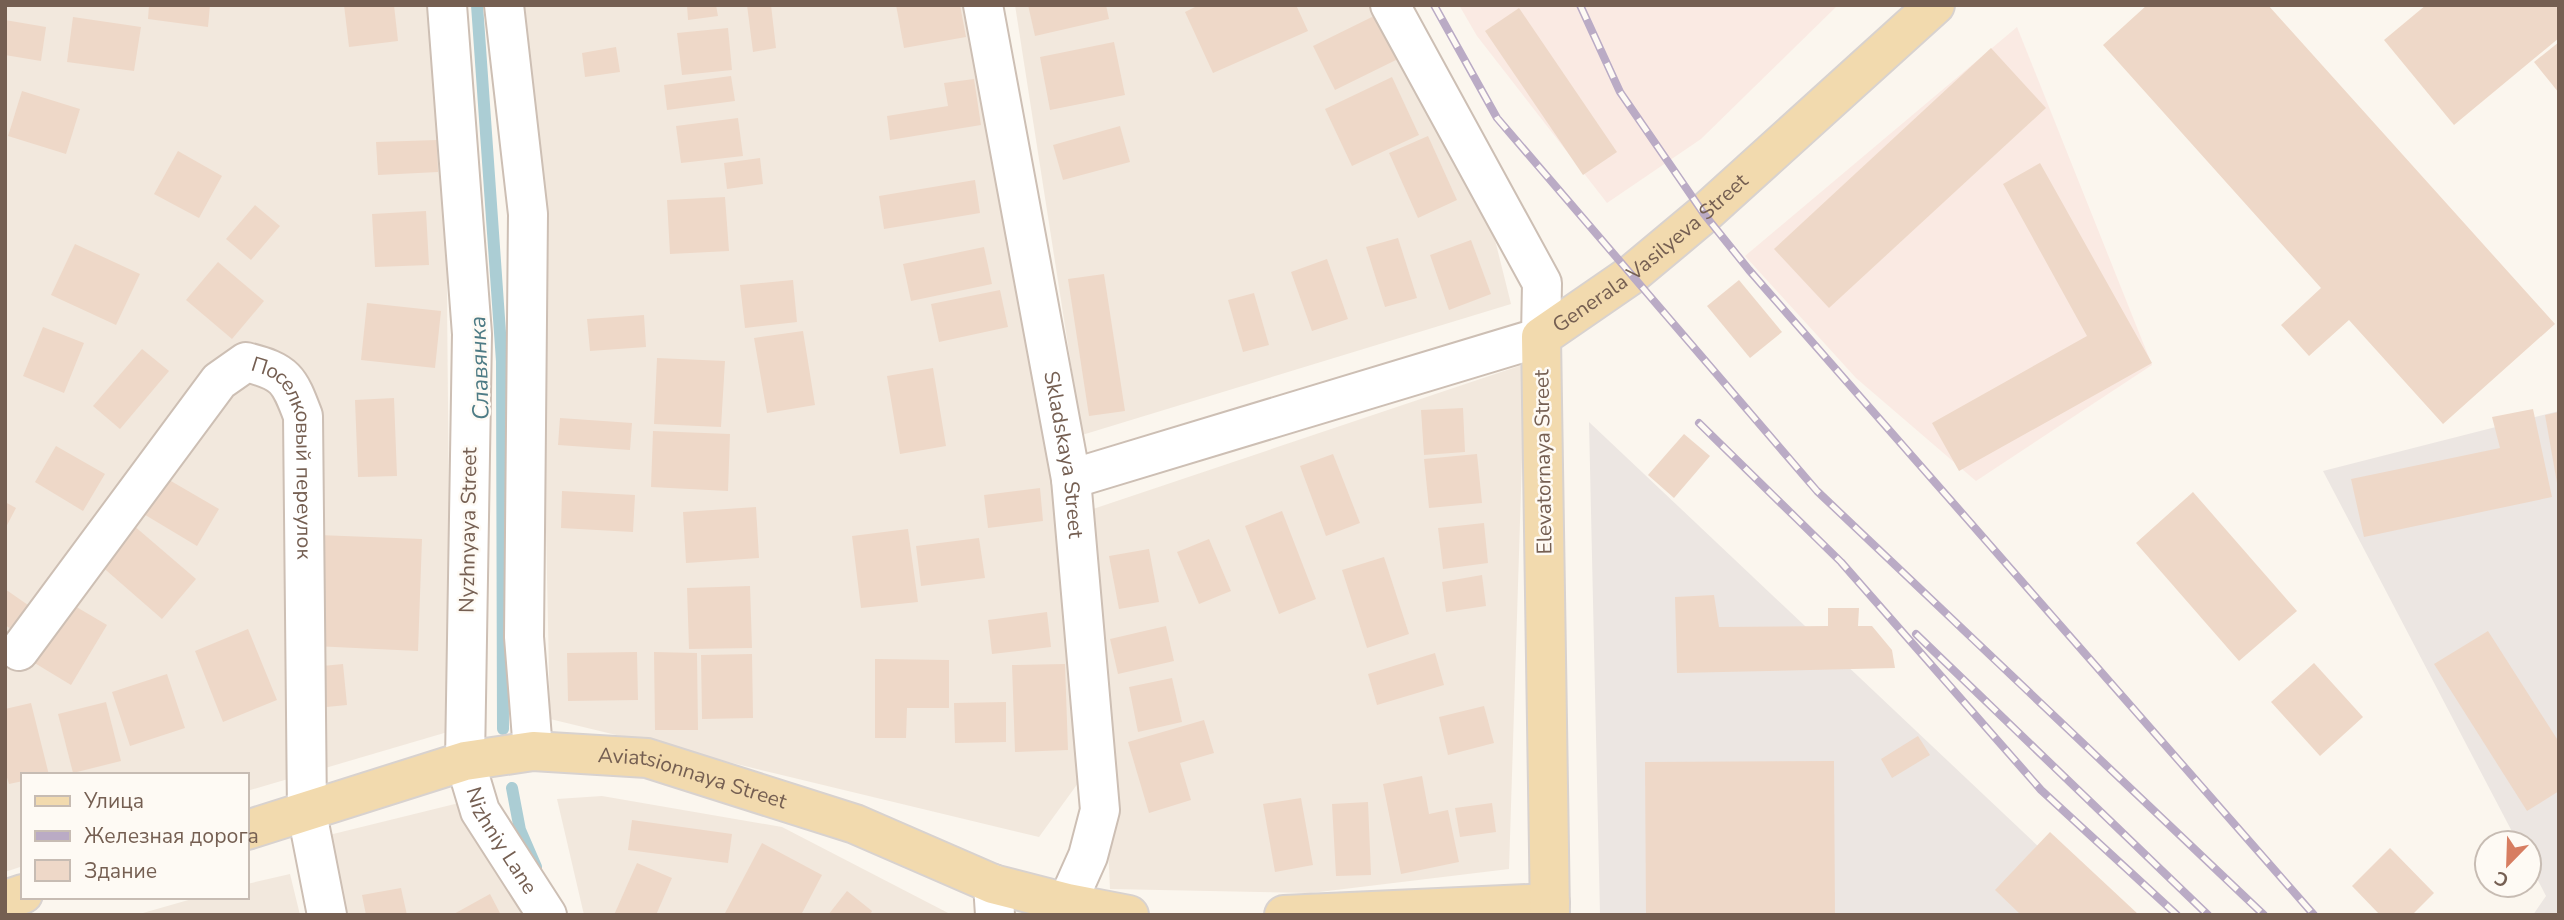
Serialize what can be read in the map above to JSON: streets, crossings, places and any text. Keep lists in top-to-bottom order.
{
  "streets": {
    "main road": ["Generala Vasilyeva Street", "Elevatornaya Street", "Aviatsionnaya Street"],
    "street": [
      "Skladskaya Street",
      "Поселковый переулок",
      "Nyzhnyaya Street",
      "Nizhniy Lane"
    ]
  },
  "crossings": [
    ["Generala Vasilyeva Street", "Skladskaya Street"],
    ["Generala Vasilyeva Street", "Elevatornaya Street"],
    ["Skladskaya Street", "Aviatsionnaya Street"],
    ["Поселковый переулок", "Aviatsionnaya Street"],
    ["Nyzhnyaya Street", "Aviatsionnaya Street"],
    ["Nyzhnyaya Street", "Nizhniy Lane"],
    ["Aviatsionnaya Street", "Nizhniy Lane"]
  ],
  "water": ["Славянка"],
  "legend": ["Улица", "Железная дорога", "Здание"],
  "north": "bottom left"
}
